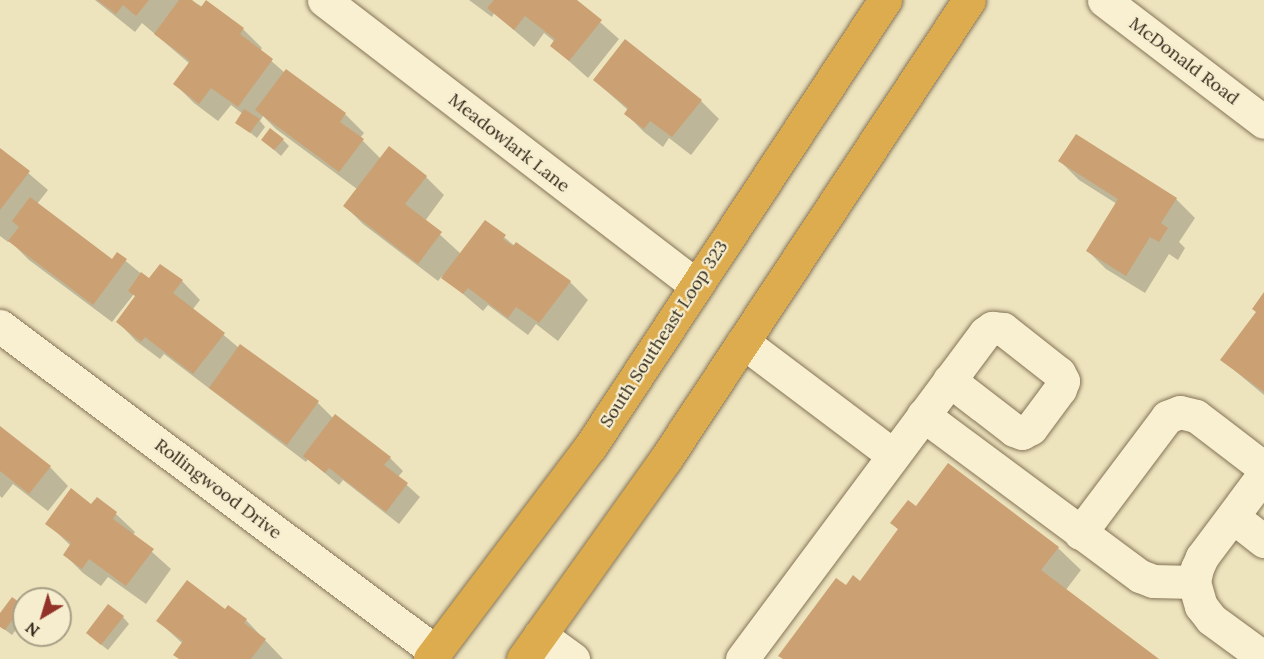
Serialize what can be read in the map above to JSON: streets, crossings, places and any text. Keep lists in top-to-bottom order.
{
  "streets": {
    "highway": ["South Southeast Loop 323"],
    "street": ["McDonald Road", "Meadowlark Lane", "Rollingwood Drive"]
  },
  "crossings": [
    ["Meadowlark Lane", "South Southeast Loop 323"],
    ["South Southeast Loop 323", "Rollingwood Drive"]
  ],
  "north": "bottom left"
}
